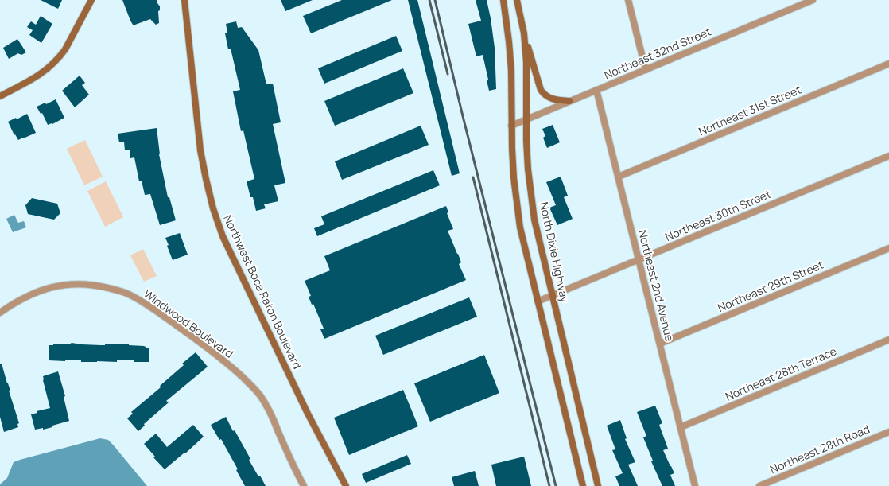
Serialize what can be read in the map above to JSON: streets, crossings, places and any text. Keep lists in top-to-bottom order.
{
  "streets": {
    "main road": ["North Dixie Highway", "Northwest Boca Raton Boulevard"],
    "street": [
      "Northeast 32nd Street",
      "Northeast 31st Street",
      "Northeast 30th Street",
      "Northeast 2nd Avenue",
      "Northeast 29th Street",
      "Windwood Boulevard",
      "Northeast 28th Terrace",
      "Northeast 28th Road"
    ]
  },
  "crossings": [
    ["Northeast 32nd Street", "North Dixie Highway"],
    ["Northeast 32nd Street", "Northeast 2nd Avenue"],
    ["Northeast 31st Street", "Northeast 2nd Avenue"],
    ["Northeast 30th Street", "North Dixie Highway"],
    ["Northeast 30th Street", "Northeast 2nd Avenue"],
    ["Northeast 2nd Avenue", "Northeast 29th Street"],
    ["Northeast 2nd Avenue", "Northeast 28th Terrace"]
  ]
}
